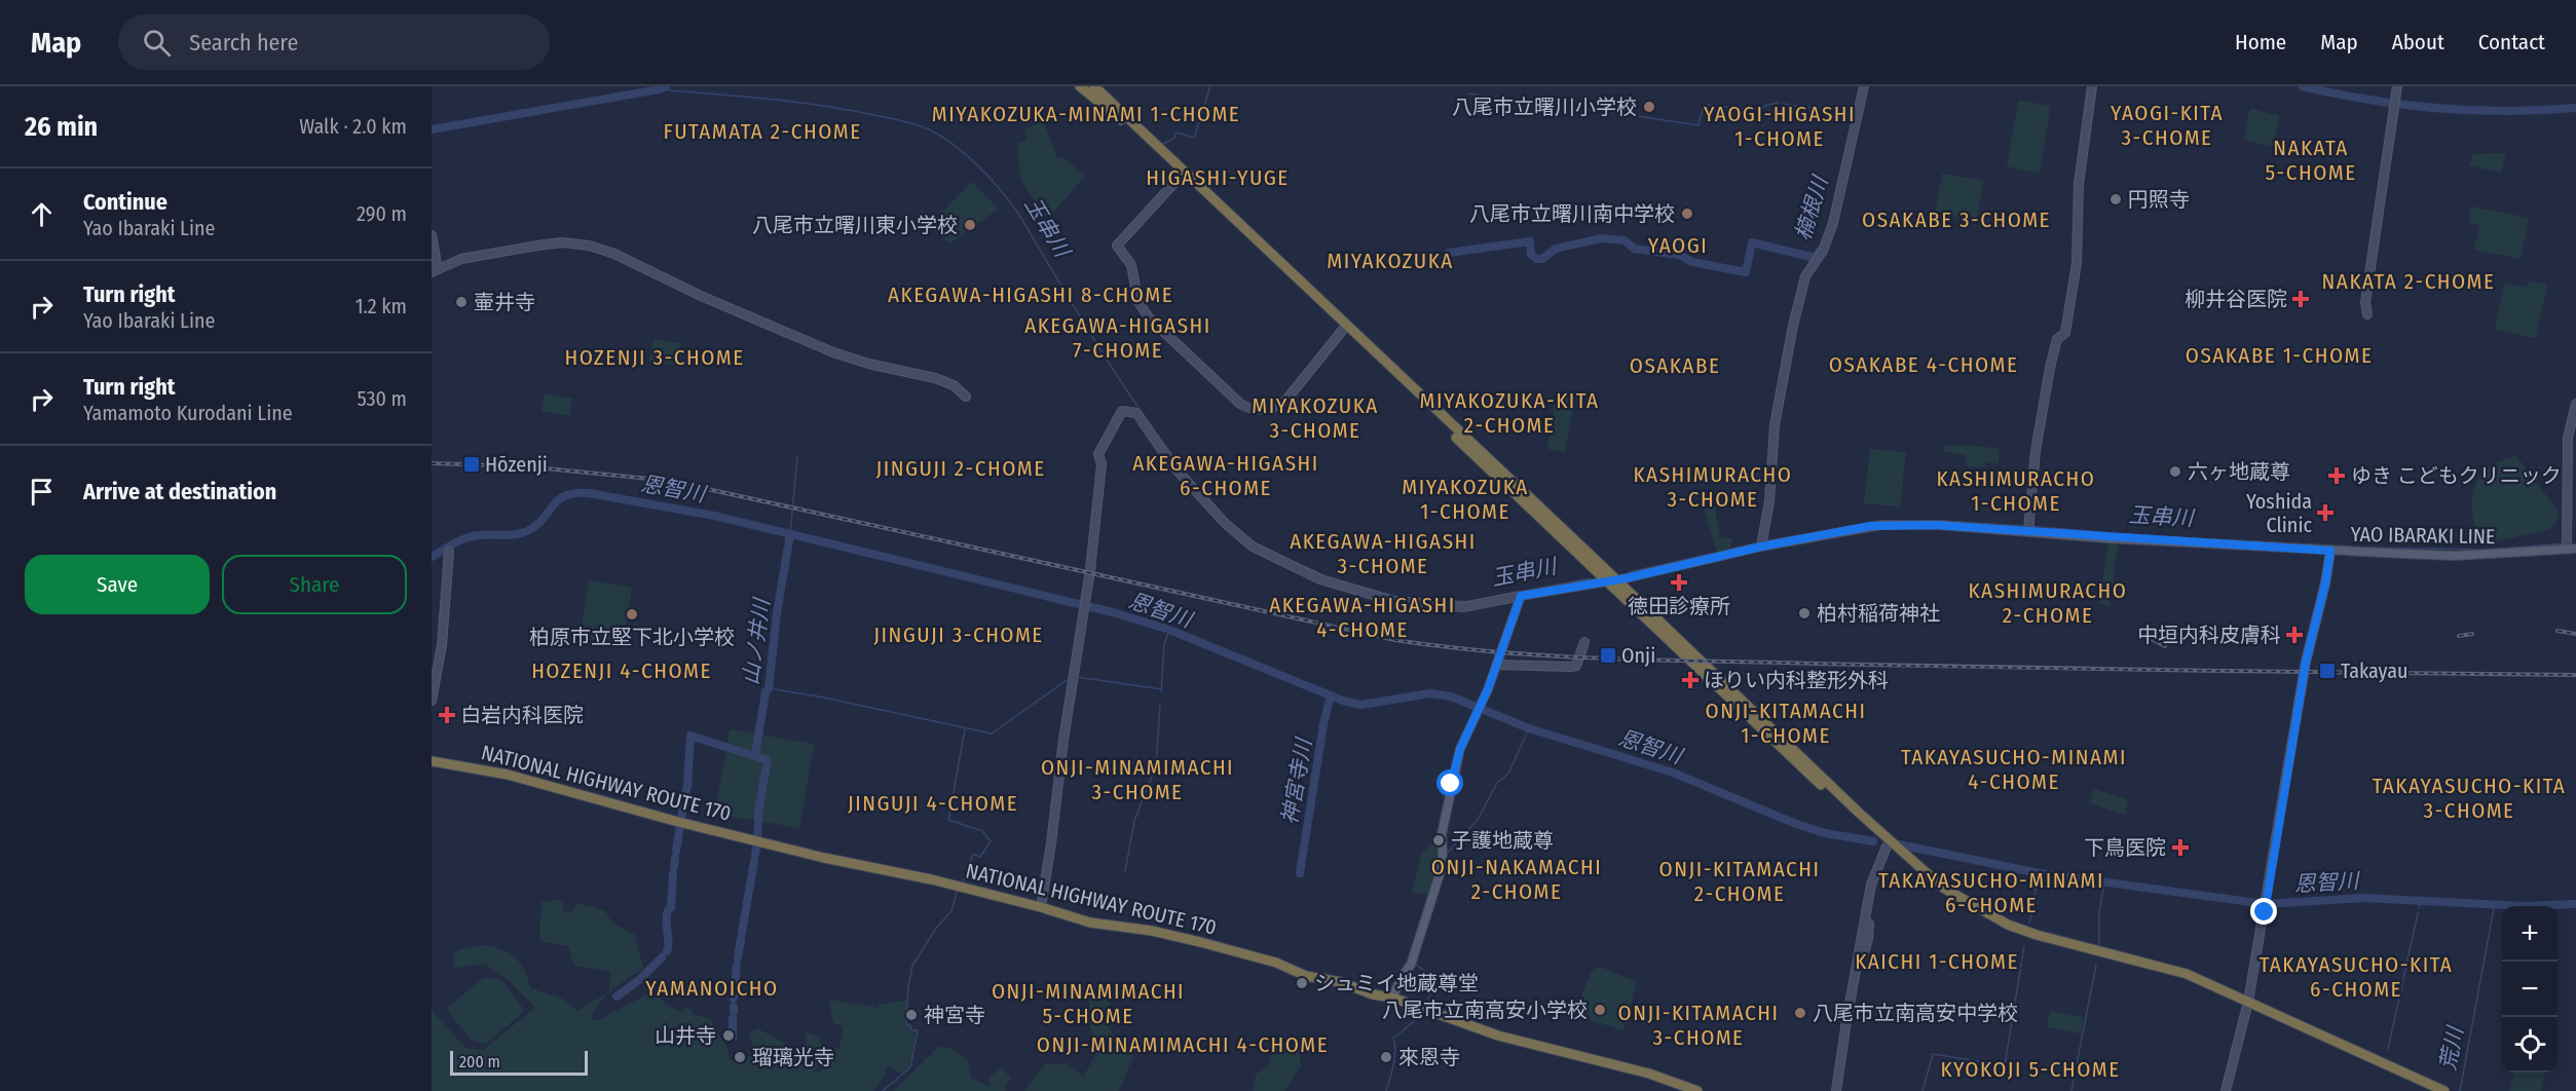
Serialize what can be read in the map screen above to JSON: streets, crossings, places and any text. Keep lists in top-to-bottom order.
{
  "streets": {
    "highway": ["NATIONAL HIGHWAY ROUTE 170"],
    "main road": ["YAO IBARAKI LINE"]
  },
  "districts": [
    "YAOGI-KITA 3-CHOME",
    "MIYAKOZUKA-MINAMI 1-CHOME",
    "YAOGI-HIGASHI 1-CHOME",
    "FUTAMATA 2-CHOME",
    "NAKATA 5-CHOME",
    "HIGASHI-YUGE",
    "OSAKABE 3-CHOME",
    "YAOGI",
    "MIYAKOZUKA",
    "NAKATA 2-CHOME",
    "AKEGAWA-HIGASHI 8-CHOME",
    "AKEGAWA-HIGASHI 7-CHOME",
    "OSAKABE 1-CHOME",
    "HOZENJI 3-CHOME",
    "OSAKABE 4-CHOME",
    "OSAKABE",
    "MIYAKOZUKA-KITA 2-CHOME",
    "MIYAKOZUKA 3-CHOME",
    "AKEGAWA-HIGASHI 6-CHOME",
    "JINGUJI 2-CHOME",
    "KASHIMURACHO 3-CHOME",
    "KASHIMURACHO 1-CHOME",
    "MIYAKOZUKA 1-CHOME",
    "AKEGAWA-HIGASHI 3-CHOME",
    "KASHIMURACHO 2-CHOME",
    "AKEGAWA-HIGASHI 4-CHOME",
    "JINGUJI 3-CHOME",
    "HOZENJI 4-CHOME",
    "ONJI-KITAMACHI 1-CHOME",
    "TAKAYASUCHO-MINAMI 4-CHOME",
    "ONJI-MINAMIMACHI 3-CHOME",
    "TAKAYASUCHO-KITA 3-CHOME",
    "JINGUJI 4-CHOME",
    "ONJI-NAKAMACHI 2-CHOME",
    "ONJI-KITAMACHI 2-CHOME",
    "TAKAYASUCHO-MINAMI 6-CHOME",
    "KAICHI 1-CHOME",
    "TAKAYASUCHO-KITA 6-CHOME",
    "YAMANOICHO",
    "ONJI-MINAMIMACHI 5-CHOME",
    "ONJI-KITAMACHI 3-CHOME",
    "ONJI-MINAMIMACHI 4-CHOME",
    "KYOKOJI 5-CHOME"
  ],
  "water": [
    "楠根川",
    "玉串川",
    "恩智川",
    "山ノ井川",
    "神宮寺川",
    "荒川"
  ],
  "places": {
    "other": [
      "八尾市立曙川小学校",
      "円照寺",
      "八尾市立曙川南中学校",
      "八尾市立曙川東小学校",
      "壷井寺",
      "六ヶ地蔵尊",
      "柏村稲荷神社",
      "柏原市立堅下北小学校",
      "子護地蔵尊",
      "シュミイ地蔵尊堂",
      "八尾市立南高安小学校",
      "八尾市立南高安中学校",
      "神宮寺",
      "山井寺",
      "瑠璃光寺",
      "來恩寺"
    ],
    "health": [
      "柳井谷医院",
      "ゆき こどもクリニック",
      "Yoshida Clinic",
      "徳田診療所",
      "中垣内科皮膚科",
      "ほりい内科整形外科",
      "白岩内科医院",
      "下鳥医院"
    ],
    "transit": ["Hōzenji", "Onji", "Takayau"]
  },
  "scale_bar": "200 m",
  "page": {
    "header": "Map",
    "search": "Search here",
    "nav": [
      "Home",
      "Map",
      "About",
      "Contact"
    ],
    "heading": ["26 min", "Walk · 2.0 km"],
    "list": [
      ["Continue", "Yao Ibaraki Line", "290 m"],
      ["Turn right", "Yao Ibaraki Line", "1.2 km"],
      ["Turn right", "Yamamoto Kurodani Line", "530 m"],
      "Arrive at destination"
    ],
    "buttons": ["Save", "Share"],
    "map_buttons": ["+", "−"],
    "scale": "200 m"
  }
}
